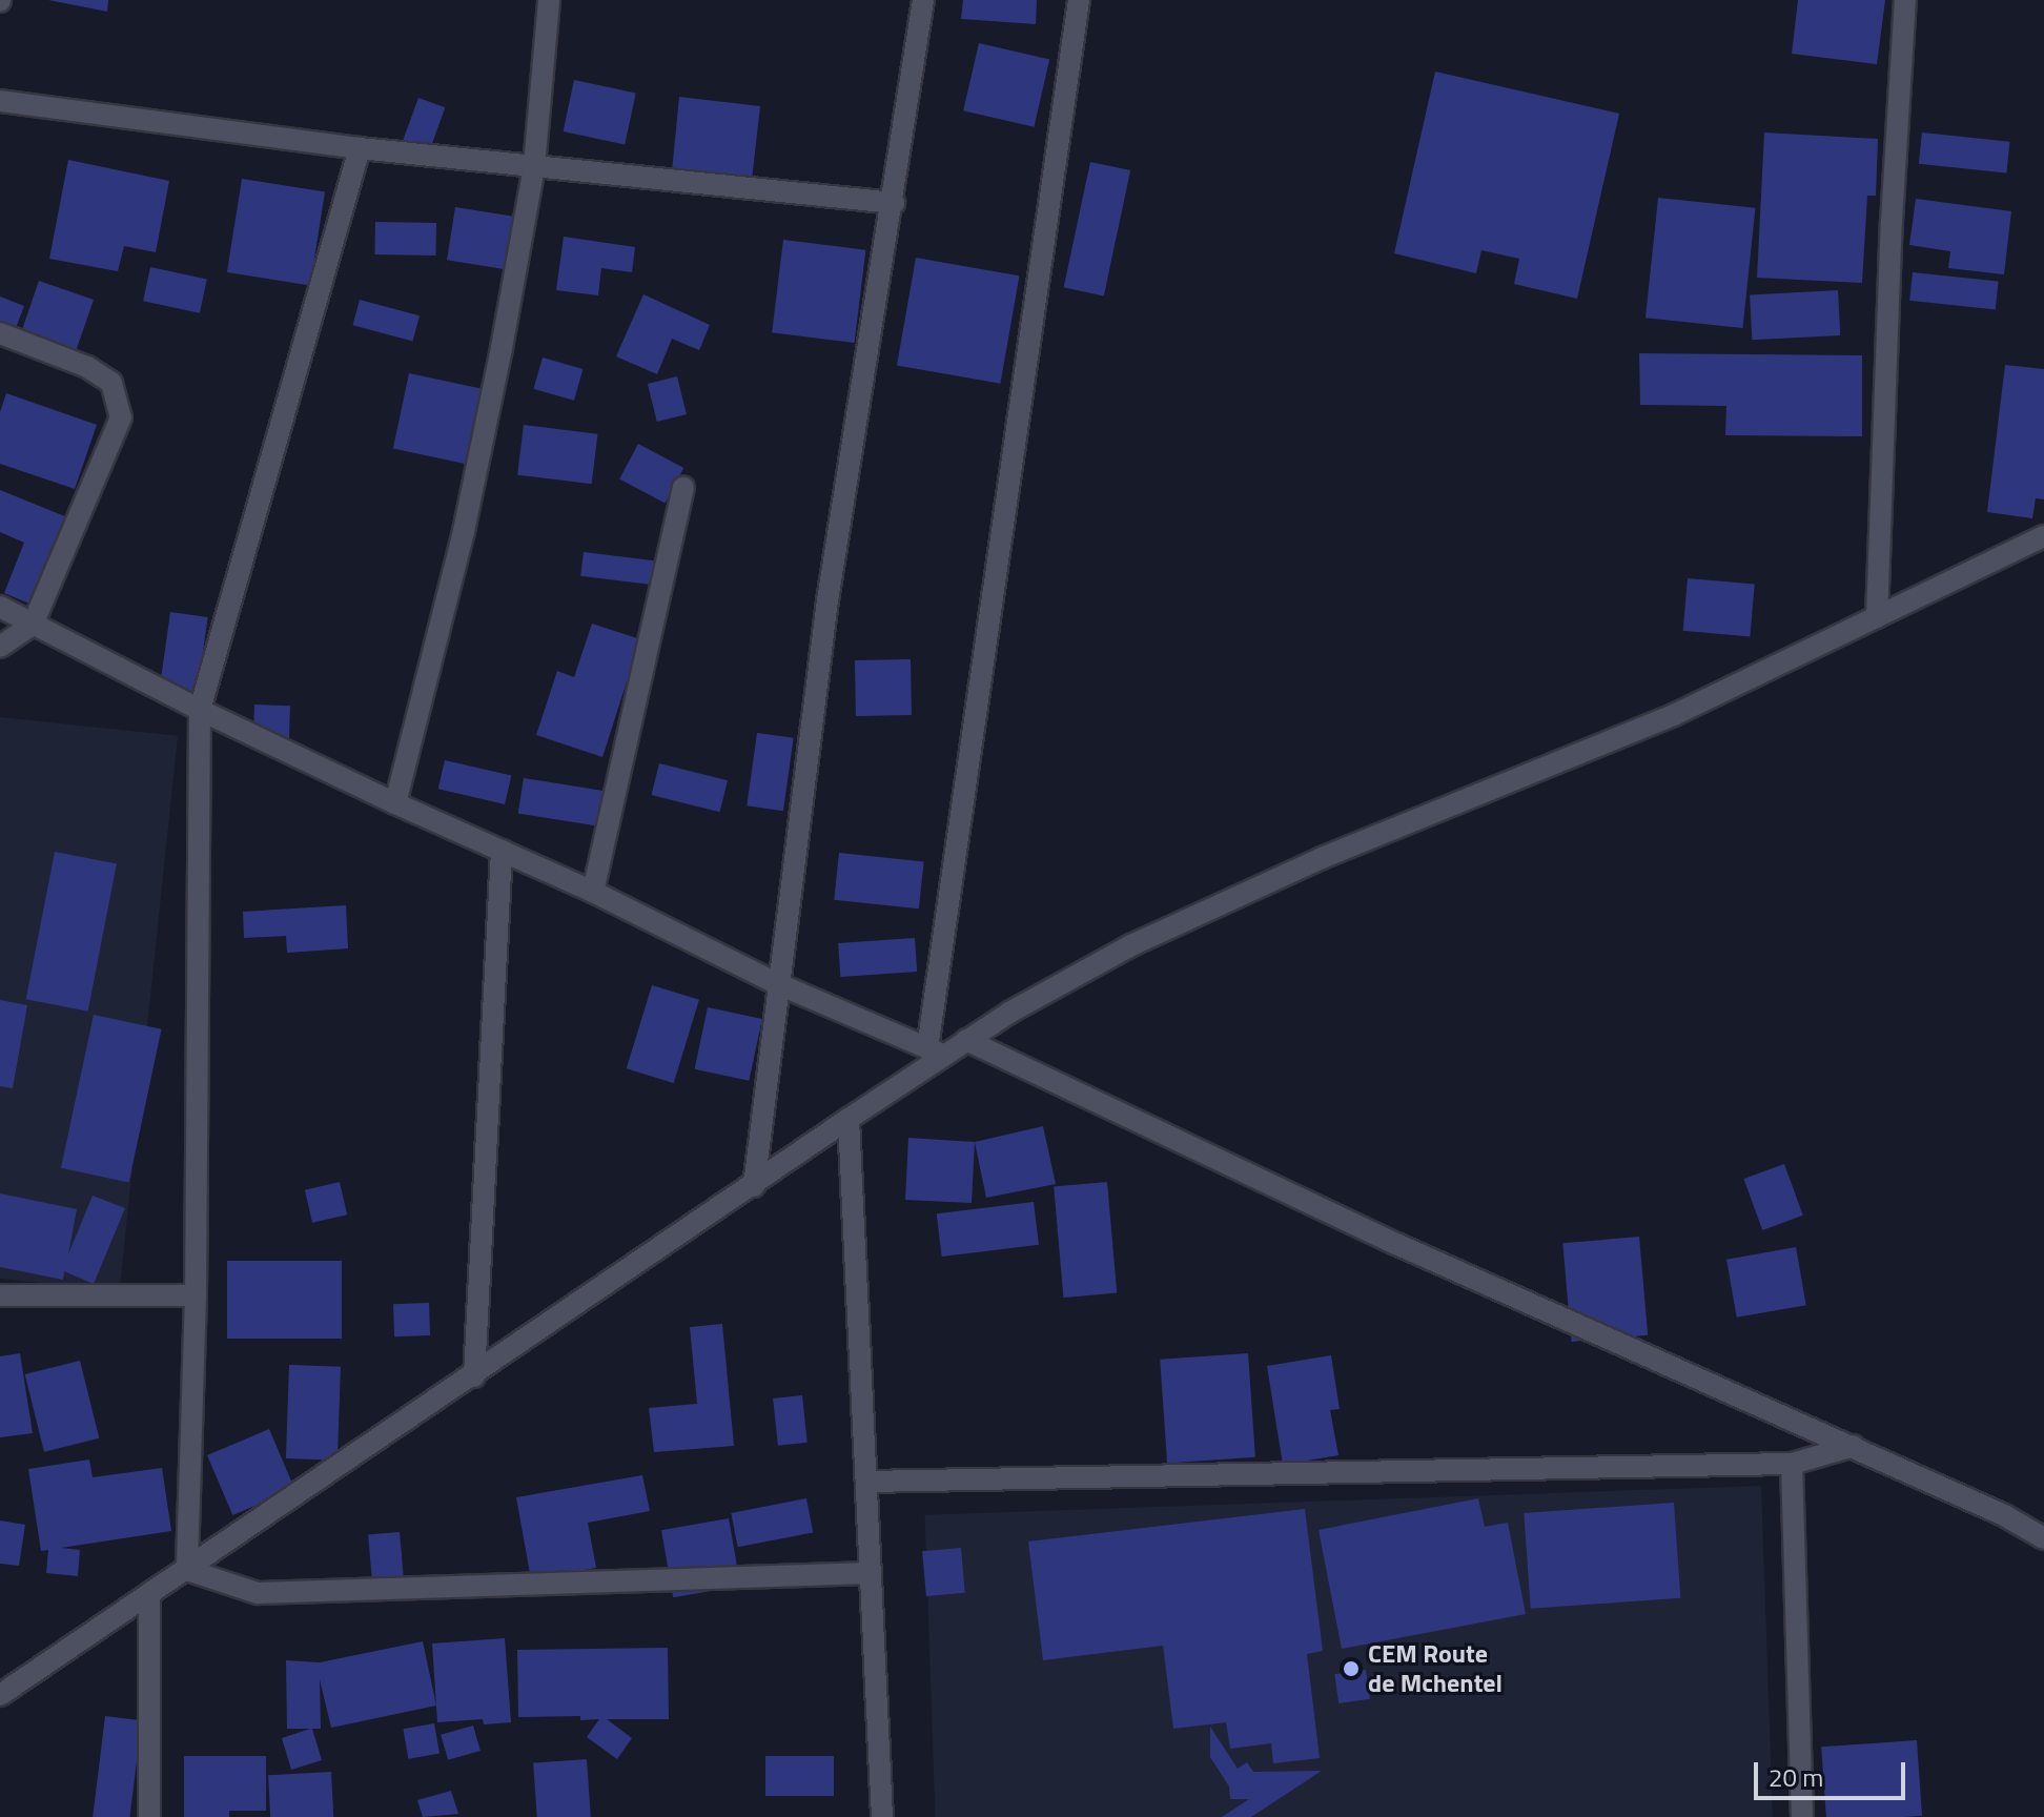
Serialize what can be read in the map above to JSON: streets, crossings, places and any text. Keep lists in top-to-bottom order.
{
  "places": ["CEM Route de Mchentel"],
  "scale_bar": "20 m"
}
